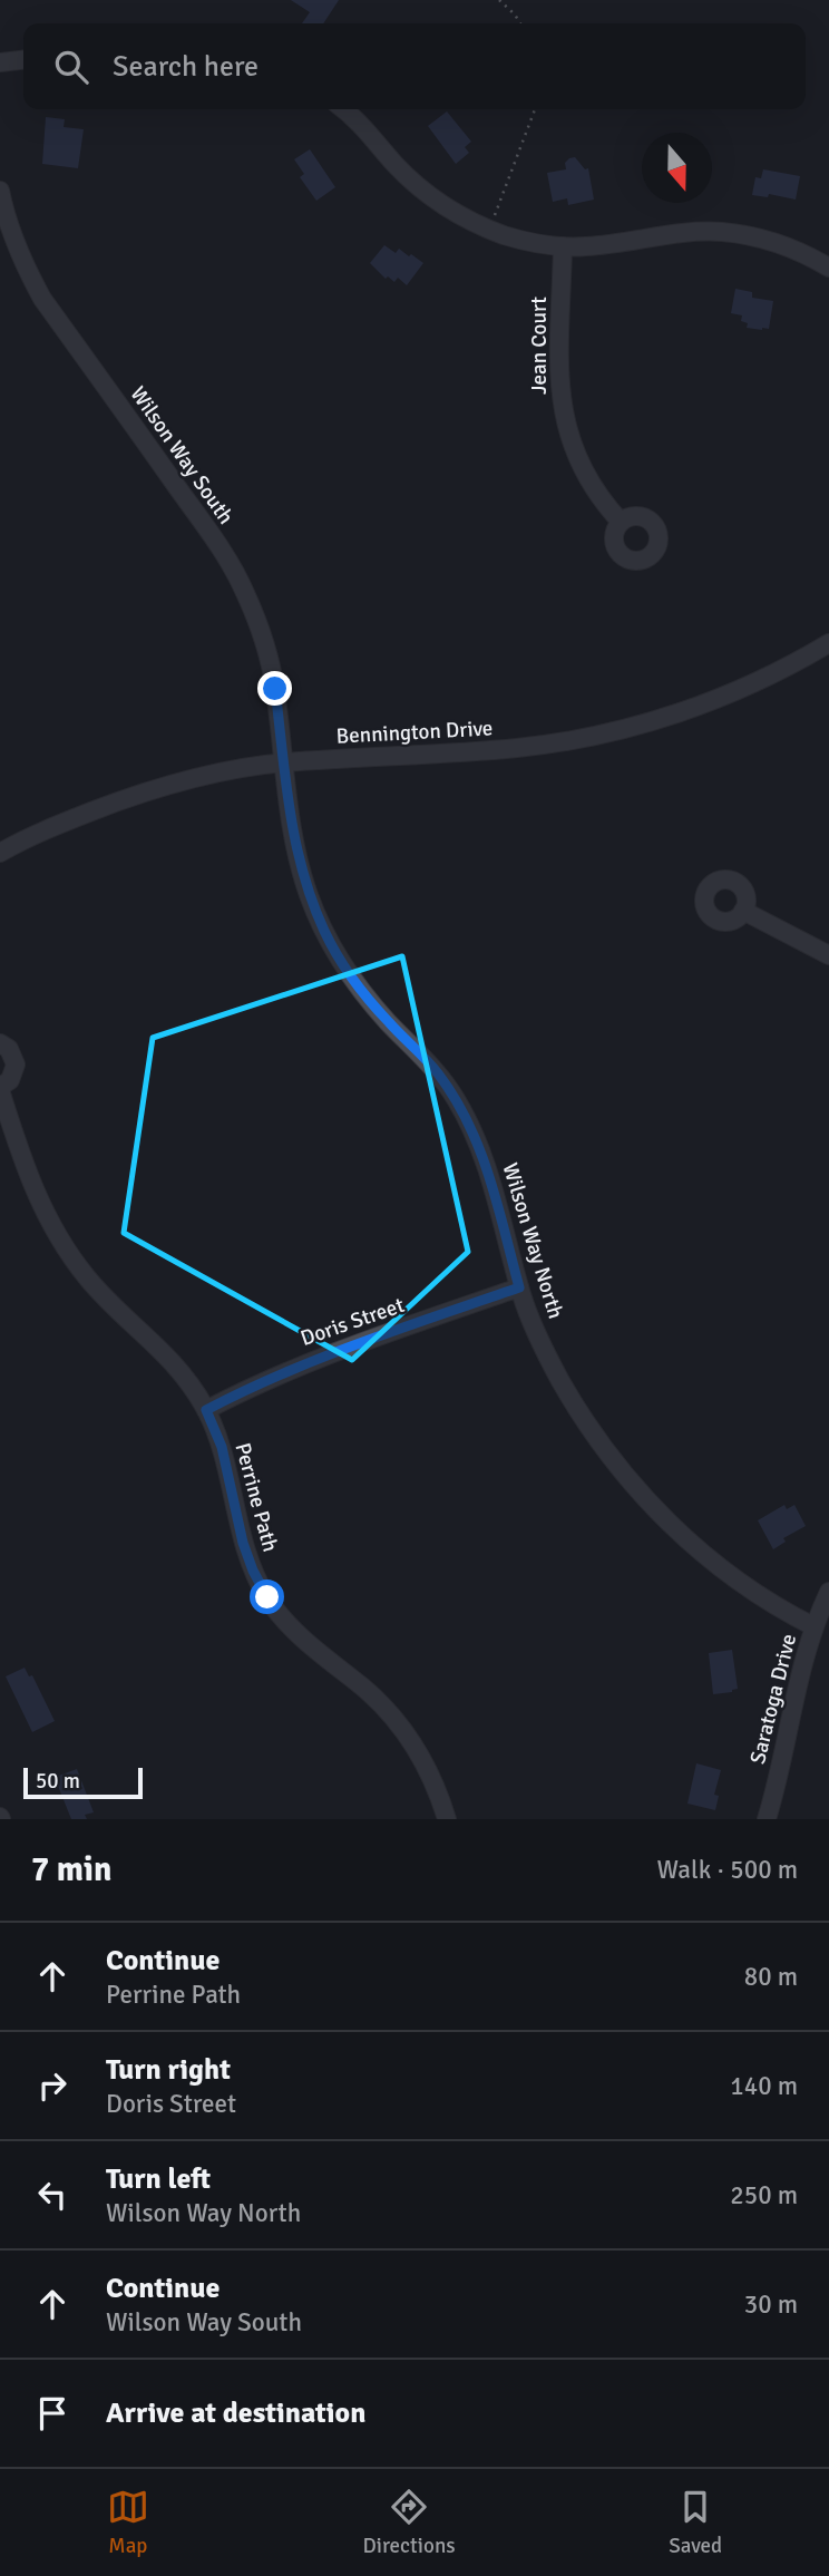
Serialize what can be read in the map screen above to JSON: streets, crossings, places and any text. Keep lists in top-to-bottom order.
{
  "streets": {
    "street": [
      "Jean Court",
      "Wilson Way South",
      "Bennington Drive",
      "Wilson Way North",
      "Doris Street",
      "Perrine Path",
      "Saratoga Drive"
    ]
  },
  "crossings": [
    ["Wilson Way South", "Bennington Drive"],
    ["Wilson Way South", "Wilson Way North"],
    ["Bennington Drive", "Wilson Way North"],
    ["Wilson Way North", "Doris Street"],
    ["Wilson Way North", "Saratoga Drive"],
    ["Doris Street", "Perrine Path"]
  ],
  "scale_bar": "50 m",
  "north": "bottom",
  "page": {
    "search": "Search here",
    "scale": "50 m",
    "heading": ["7 min", "Walk · 500 m"],
    "list": [
      ["Continue", "Perrine Path", "80 m"],
      ["Turn right", "Doris Street", "140 m"],
      ["Turn left", "Wilson Way North", "250 m"],
      ["Continue", "Wilson Way South", "30 m"],
      "Arrive at destination"
    ],
    "nav": ["Map", "Directions", "Saved"]
  }
}
